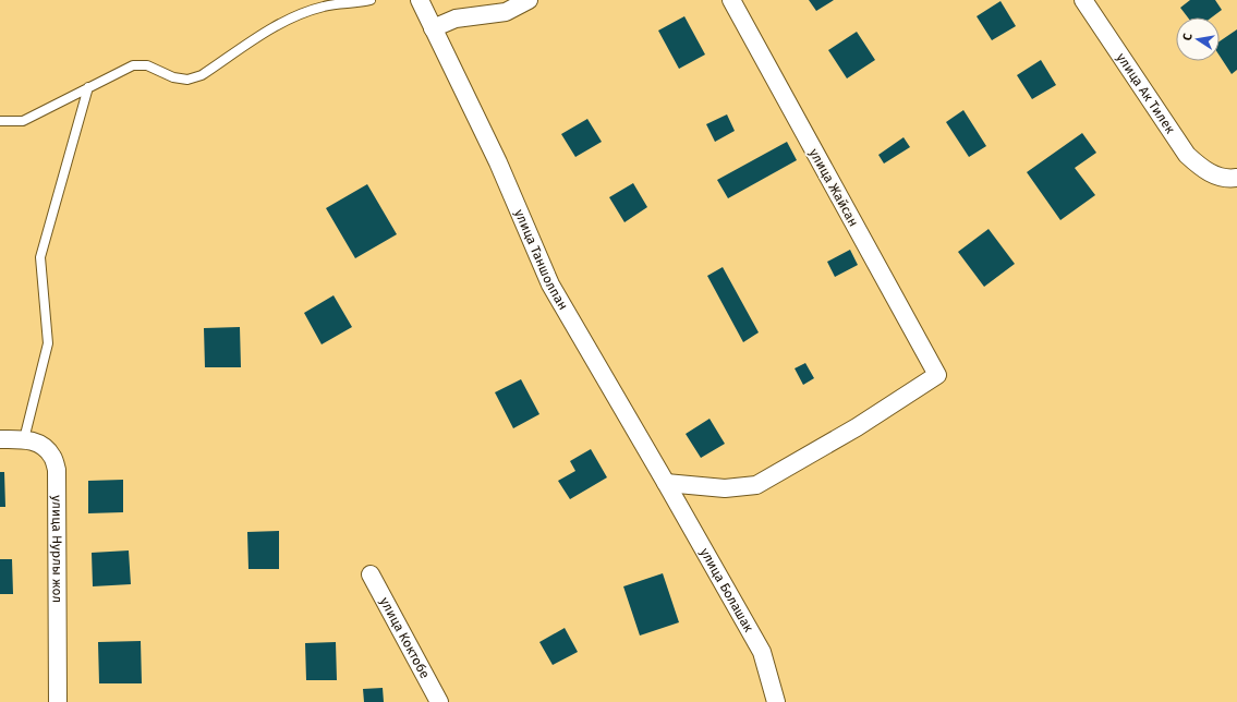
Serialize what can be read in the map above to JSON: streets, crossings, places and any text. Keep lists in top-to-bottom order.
{
  "streets": {
    "street": [
      "улица Ак Тилек",
      "улица Жайсан",
      "улица Таншолпан",
      "улица Нурлы жол",
      "улица Болашак",
      "улица Коктобе"
    ]
  },
  "crossings": [
    ["улица Жайсан", "улица Таншолпан"],
    ["улица Жайсан", "улица Болашак"],
    ["улица Таншолпан", "улица Болашак"]
  ],
  "north": "left"
}
